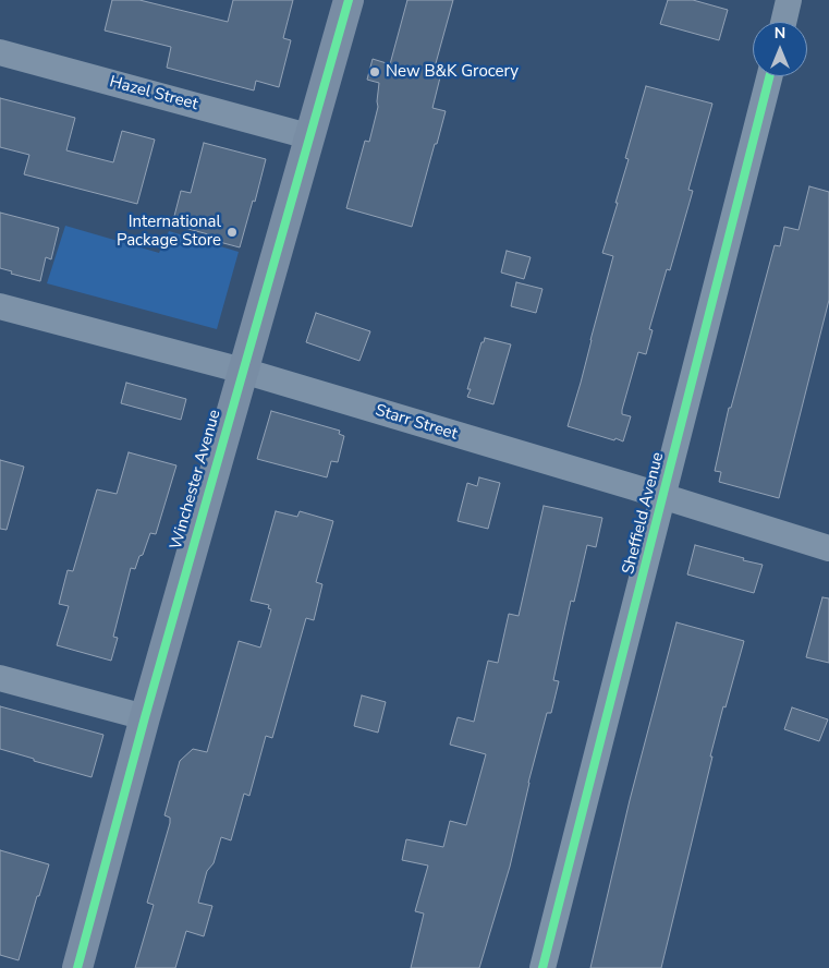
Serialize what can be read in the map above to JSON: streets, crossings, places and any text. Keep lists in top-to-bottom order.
{
  "streets": {
    "street": [
      "Hazel Street",
      "Starr Street",
      "Winchester Avenue",
      "Sheffield Avenue"
    ]
  },
  "crossings": [
    ["Hazel Street", "Winchester Avenue"],
    ["Starr Street", "Winchester Avenue"],
    ["Starr Street", "Sheffield Avenue"]
  ],
  "places": ["New B&K Grocery", "International Package Store"],
  "north": "top"
}
